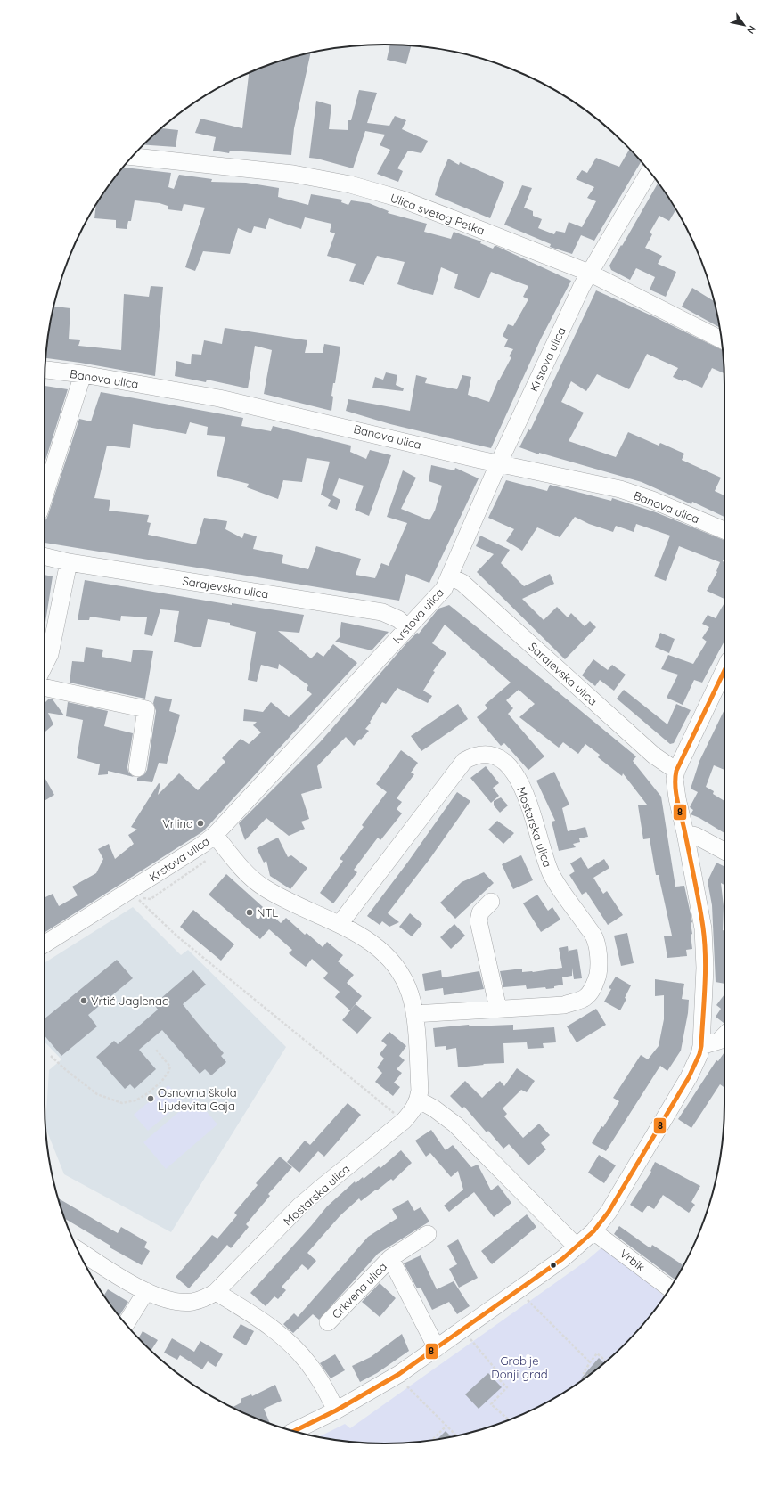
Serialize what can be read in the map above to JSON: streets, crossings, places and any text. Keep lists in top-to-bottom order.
{
  "streets": {
    "street": [
      "Ulica svetog Petka",
      "Krstova ulica",
      "Banova ulica",
      "Sarajevska ulica",
      "Mostarska ulica",
      "Vrbik",
      "Crkvena ulica"
    ]
  },
  "crossings": [
    ["Ulica svetog Petka", "Krstova ulica"],
    ["Krstova ulica", "Banova ulica"],
    ["Krstova ulica", "Sarajevska ulica"],
    ["Krstova ulica", "Mostarska ulica"]
  ],
  "parks": ["Groblje Donji grad"],
  "places": [
    "Vrlina",
    "NTL",
    "Vrtić Jaglenac",
    "Osnovna škola Ljudevita Gaja"
  ],
  "lines": ["transit line 8"],
  "north": "bottom right"
}
